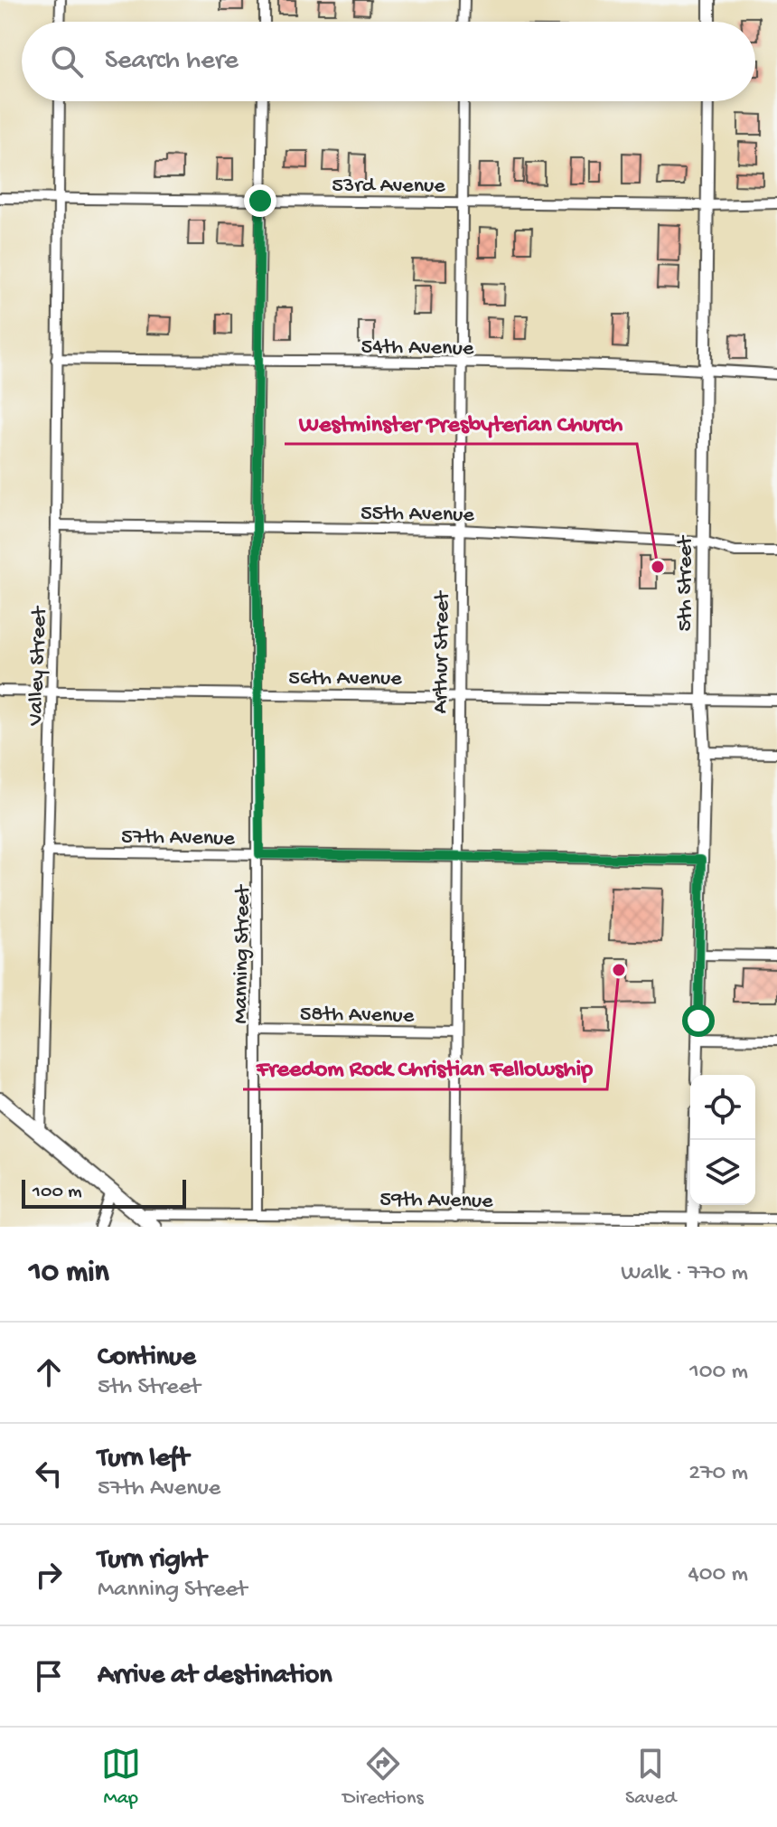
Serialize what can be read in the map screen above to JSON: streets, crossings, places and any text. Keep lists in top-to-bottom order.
{
  "streets": {
    "street": [
      "53rd Avenue",
      "54th Avenue",
      "55th Avenue",
      "5th Street",
      "Arthur Street",
      "Valley Street",
      "56th Avenue",
      "57th Avenue",
      "Manning Street",
      "58th Avenue",
      "59th Avenue"
    ]
  },
  "crossings": [
    ["53rd Avenue", "5th Street"],
    ["53rd Avenue", "Arthur Street"],
    ["53rd Avenue", "Valley Street"],
    ["53rd Avenue", "Manning Street"],
    ["54th Avenue", "5th Street"],
    ["54th Avenue", "Arthur Street"],
    ["54th Avenue", "Valley Street"],
    ["54th Avenue", "Manning Street"],
    ["55th Avenue", "5th Street"],
    ["55th Avenue", "Arthur Street"],
    ["55th Avenue", "Valley Street"],
    ["55th Avenue", "Manning Street"],
    ["5th Street", "56th Avenue"],
    ["5th Street", "57th Avenue"],
    ["Arthur Street", "56th Avenue"],
    ["Arthur Street", "57th Avenue"],
    ["Arthur Street", "58th Avenue"],
    ["Arthur Street", "59th Avenue"],
    ["Valley Street", "56th Avenue"],
    ["Valley Street", "57th Avenue"],
    ["56th Avenue", "Manning Street"],
    ["57th Avenue", "Manning Street"],
    ["Manning Street", "58th Avenue"],
    ["Manning Street", "59th Avenue"]
  ],
  "places": ["Westminster Presbyterian Church", "Freedom Rock Christian Fellowship"],
  "scale_bar": "100 m",
  "page": {
    "search": "Search here",
    "scale": "100 m",
    "heading": ["10 min", "Walk · 770 m"],
    "list": [
      ["Continue", "5th Street", "100 m"],
      ["Turn left", "57th Avenue", "270 m"],
      ["Turn right", "Manning Street", "400 m"],
      "Arrive at destination"
    ],
    "nav": ["Map", "Directions", "Saved"]
  }
}
